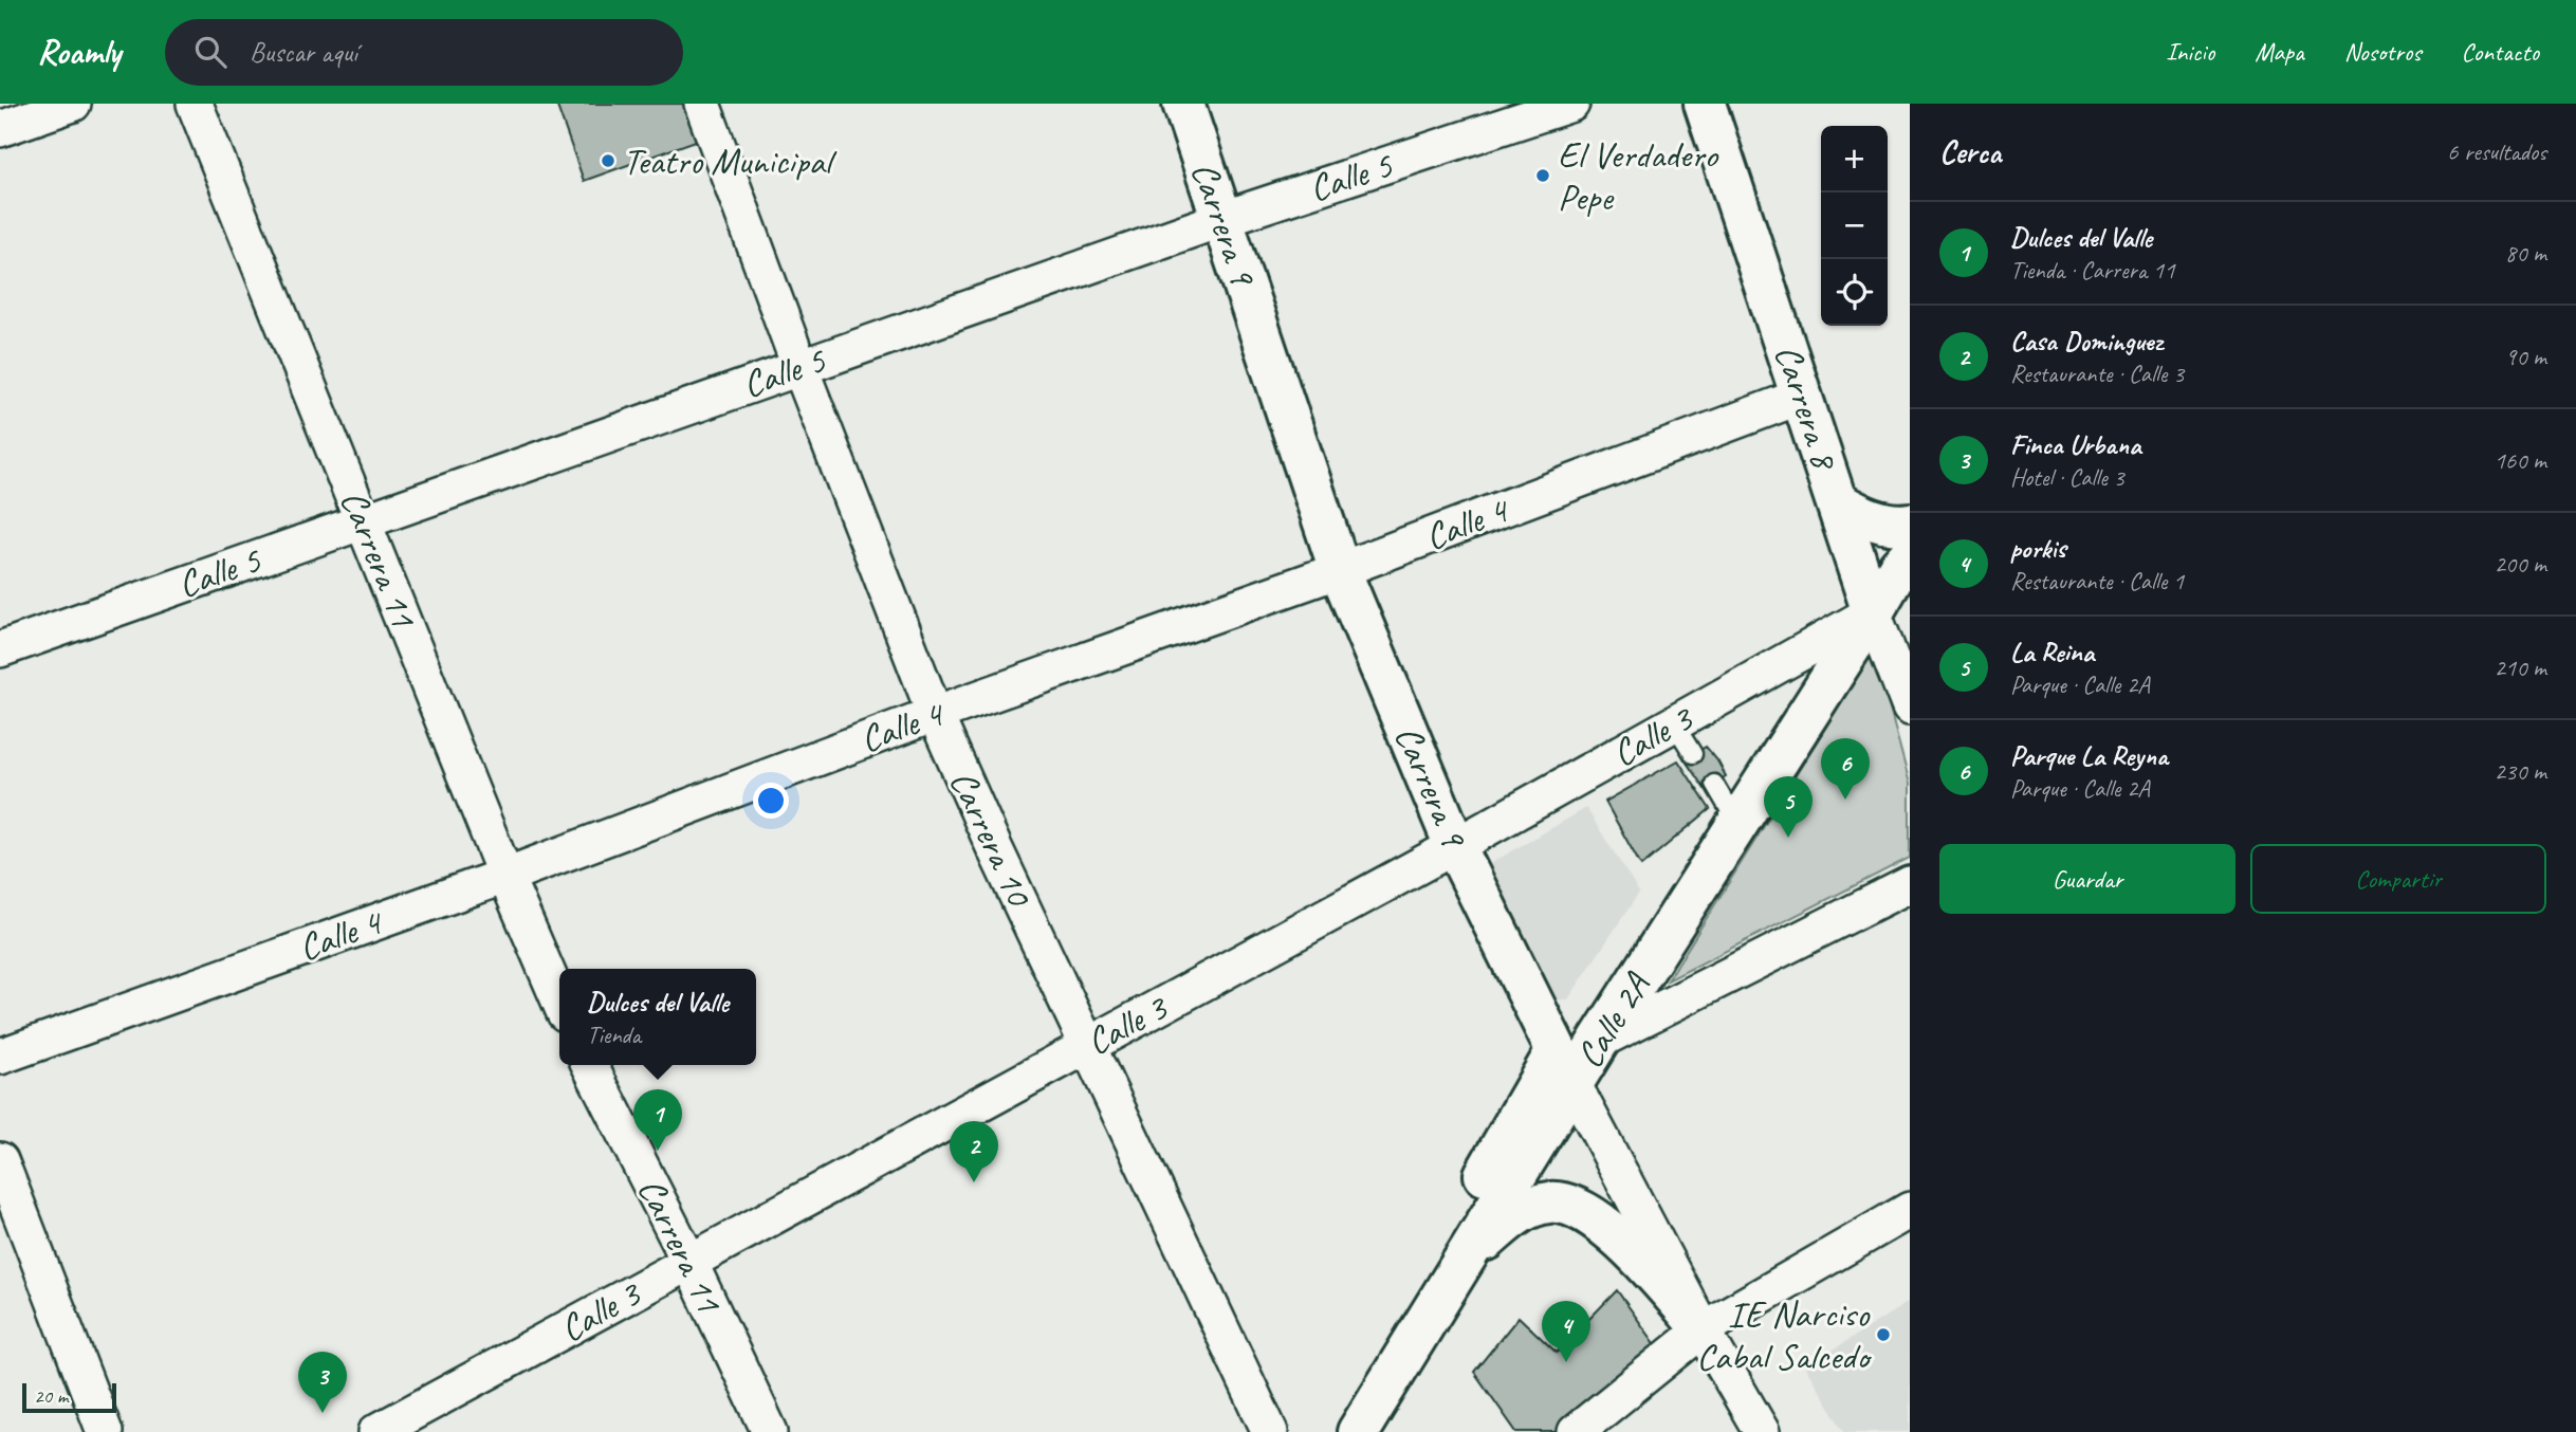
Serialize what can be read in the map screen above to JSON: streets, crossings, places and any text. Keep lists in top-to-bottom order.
{
  "streets": {
    "main road": ["Carrera 9", "Carrera 8", "Calle 2A"],
    "street": [
      "Calle 5",
      "Calle 4",
      "Carrera 11",
      "Calle 3",
      "Carrera 10"
    ]
  },
  "crossings": [
    ["Calle 5", "Carrera 9"],
    ["Calle 5", "Carrera 11"],
    ["Calle 5", "Carrera 10"],
    ["Carrera 9", "Calle 4"],
    ["Carrera 9", "Calle 3"],
    ["Carrera 9", "Calle 2A"],
    ["Carrera 8", "Calle 4"],
    ["Carrera 8", "Calle 3"],
    ["Carrera 8", "Calle 2A"],
    ["Calle 4", "Carrera 11"],
    ["Calle 4", "Carrera 10"],
    ["Carrera 11", "Calle 3"],
    ["Calle 3", "Carrera 10"],
    ["Calle 3", "Calle 2A"]
  ],
  "places": ["Teatro Municipal", "El Verdadero Pepe", "IE Narciso Cabal Salcedo"],
  "scale_bar": "20 m",
  "page": {
    "header": "Roamly",
    "search": "Buscar aquí",
    "nav": [
      "Inicio",
      "Mapa",
      "Nosotros",
      "Contacto"
    ],
    "heading": ["Cerca", "6 resultados"],
    "map_buttons": ["+", "−"],
    "list": [
      {
        "mark": "1",
        "name": "Dulces del Valle",
        "note": "Tienda · Carrera 11",
        "value": "80 m"
      },
      {
        "mark": "2",
        "name": "Casa Dominguez",
        "note": "Restaurante · Calle 3",
        "value": "90 m"
      },
      {
        "mark": "3",
        "name": "Finca Urbana",
        "note": "Hotel · Calle 3",
        "value": "160 m"
      },
      {
        "mark": "4",
        "name": "porkis",
        "note": "Restaurante · Calle 1",
        "value": "200 m"
      },
      {
        "mark": "5",
        "name": "La Reina",
        "note": "Parque · Calle 2A",
        "value": "210 m"
      },
      {
        "mark": "6",
        "name": "Parque La Reyna",
        "note": "Parque · Calle 2A",
        "value": "230 m"
      }
    ],
    "pins": [
      "6",
      "5",
      "1",
      "2",
      "4",
      "3"
    ],
    "buttons": ["Guardar", "Compartir"],
    "popup": ["Dulces del Valle", "Tienda"],
    "scale": "20 m"
  }
}
